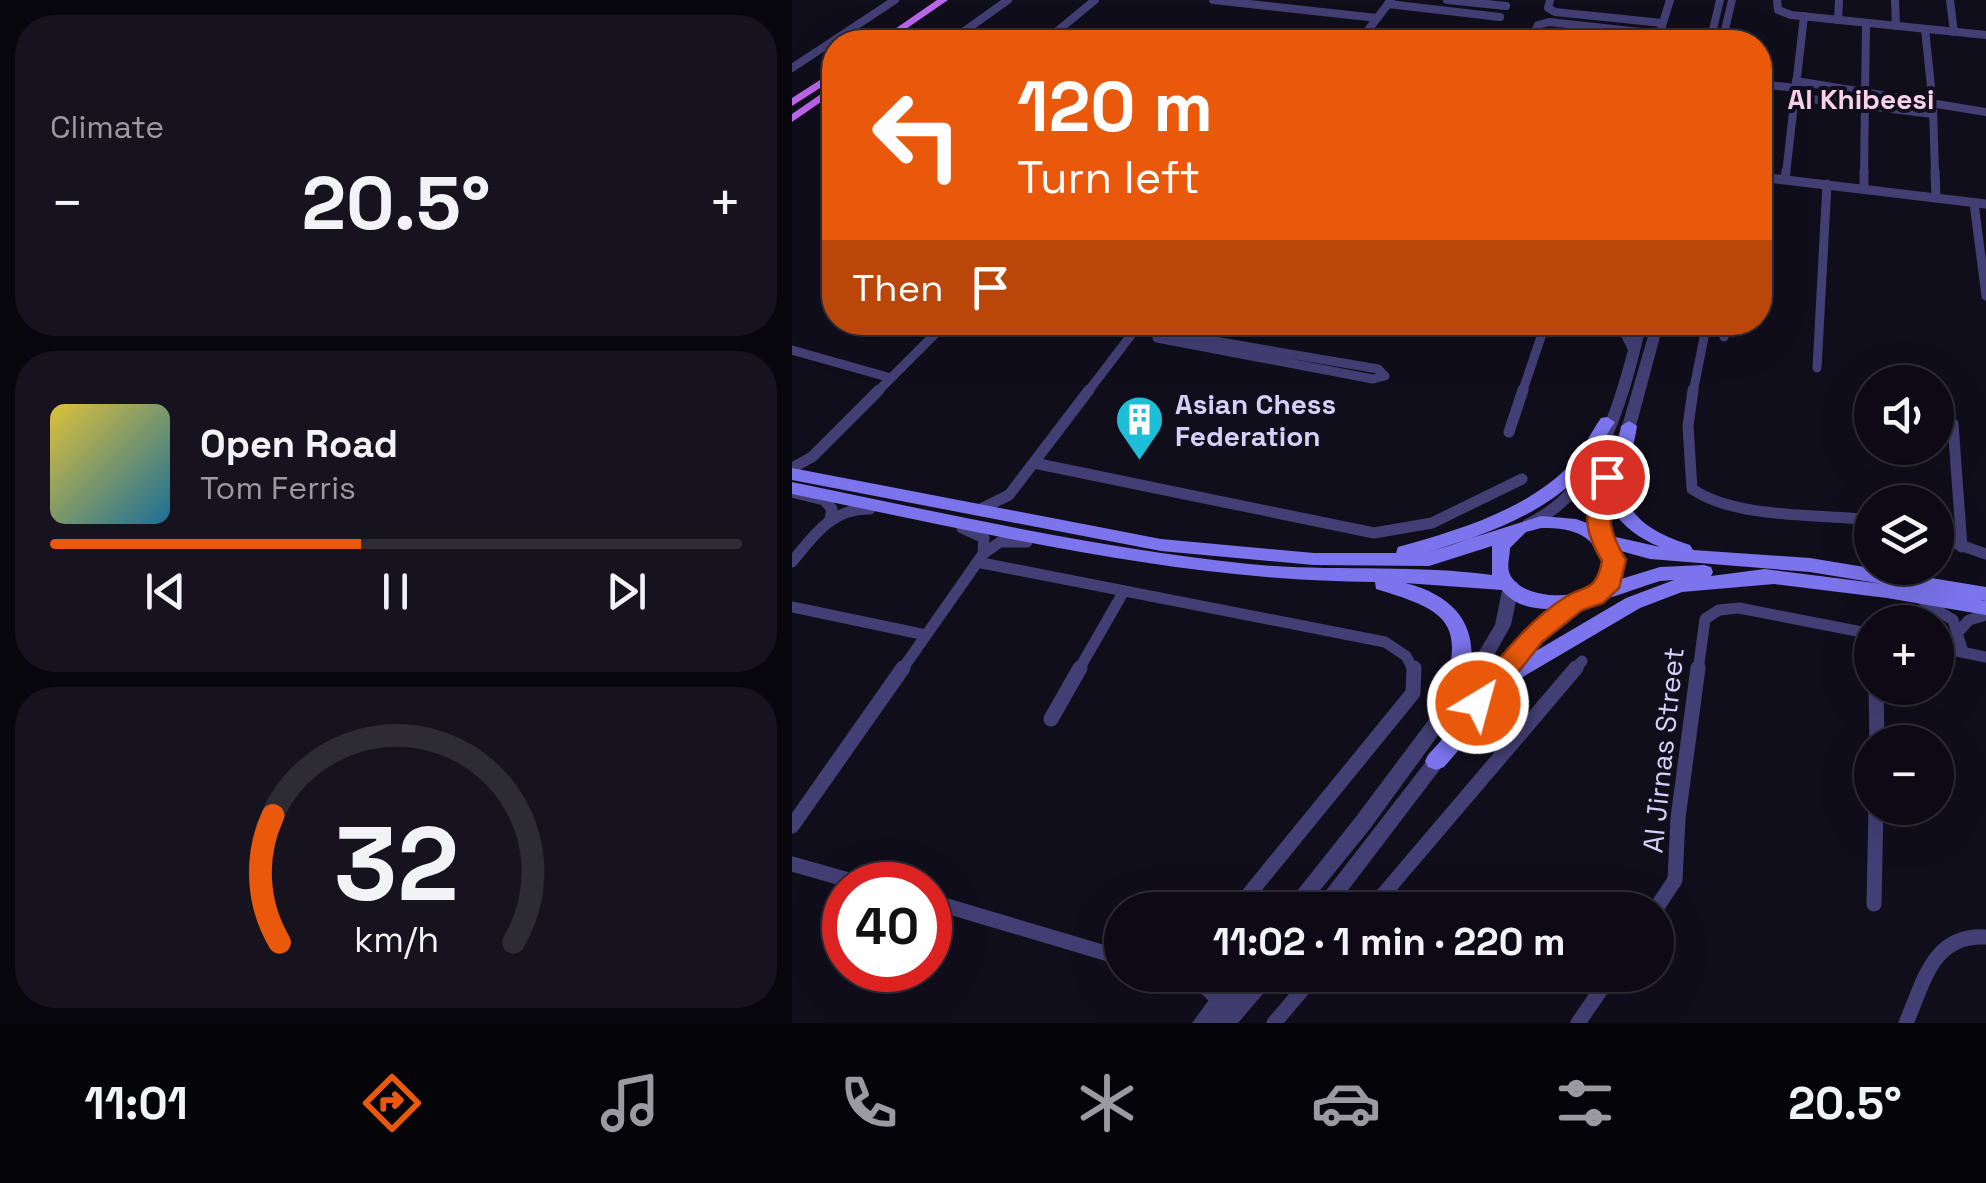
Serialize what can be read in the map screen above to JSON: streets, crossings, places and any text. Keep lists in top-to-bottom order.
{
  "streets": {
    "street": ["Al Jirnas Street"]
  },
  "districts": ["Al Khibeesi"],
  "places": {
    "building": ["Asian Chess Federation"]
  },
  "page": {
    "tile": "Climate",
    "turn": ["120 m", "Turn left"],
    "heat": ["−", "20.5°", "+"],
    "then": "Then",
    "map_buttons": ["+", "−"],
    "song": ["Open Road", "Tom Ferris"],
    "limit": "40",
    "trip": "11:02 · 1 min · 220 m",
    "tabs": ["11:01", "20.5°"],
    "gauge": ["32", "km/h"]
  }
}
